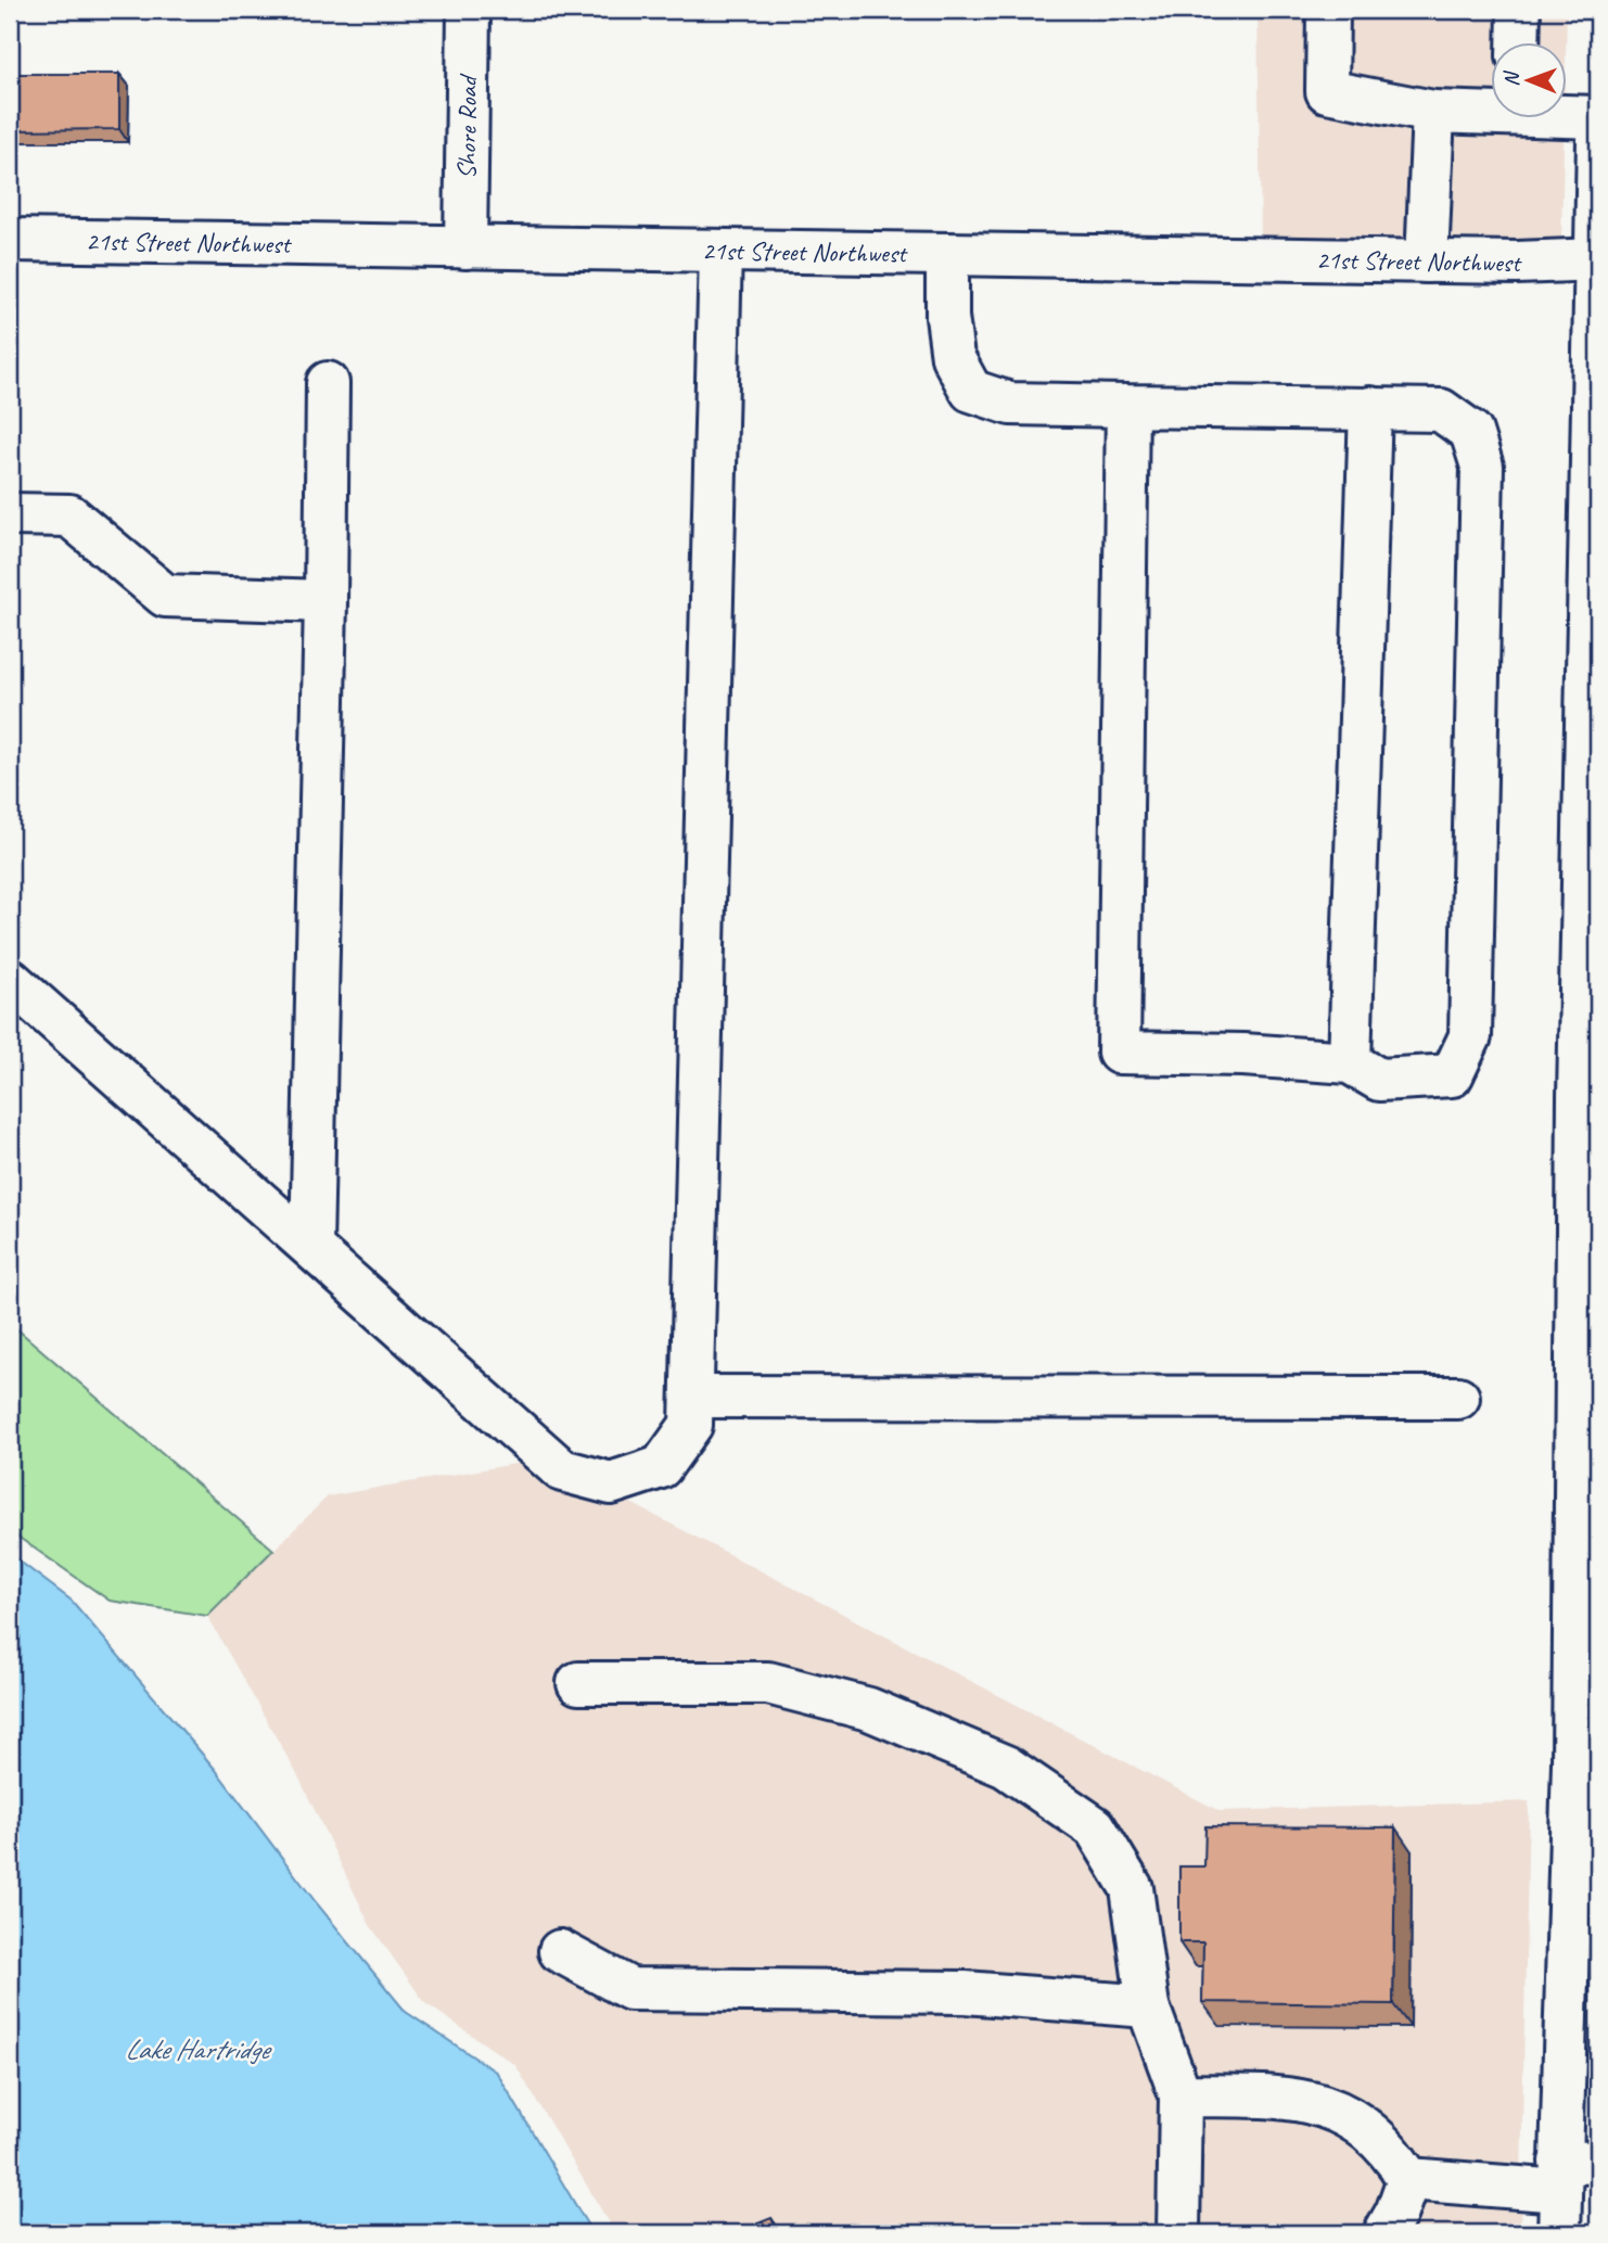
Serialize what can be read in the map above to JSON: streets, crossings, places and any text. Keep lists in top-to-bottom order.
{
  "streets": {
    "street": ["Shore Road", "21st Street Northwest"]
  },
  "crossings": [
    ["Shore Road", "21st Street Northwest"]
  ],
  "water": ["Lake Hartridge"],
  "north": "left"
}
